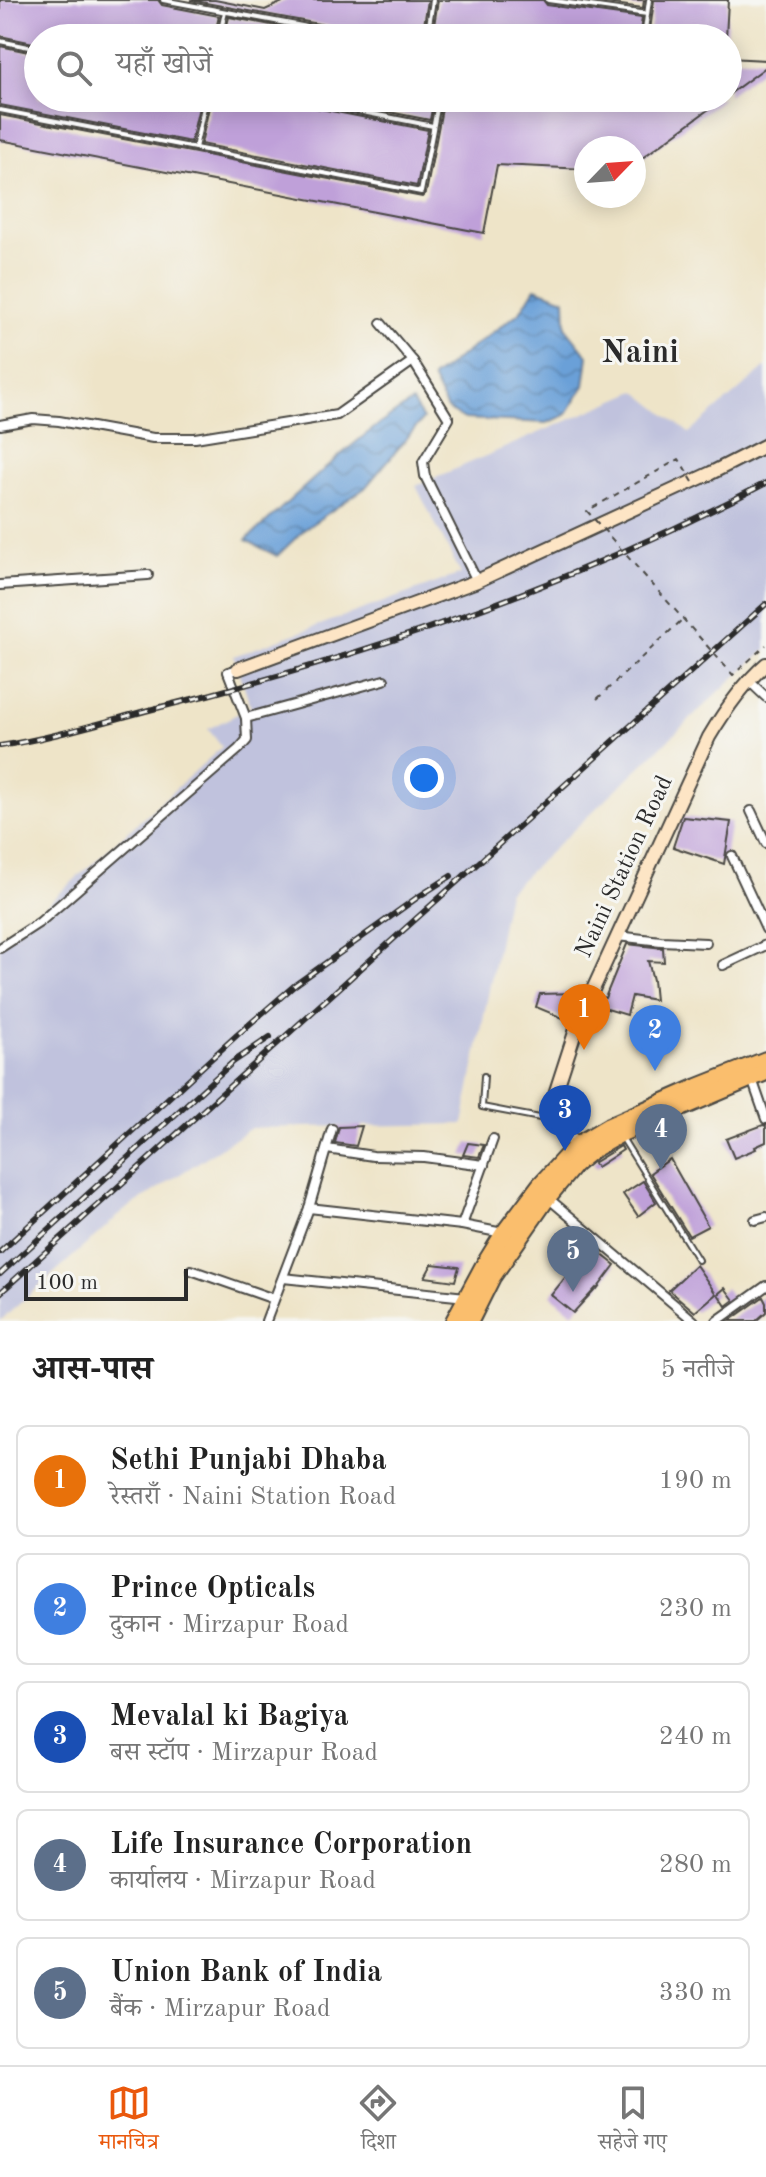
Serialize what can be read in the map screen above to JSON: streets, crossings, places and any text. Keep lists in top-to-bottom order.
{
  "streets": {
    "street": ["Naini Station Road"]
  },
  "districts": ["Naini"],
  "scale_bar": "100 m",
  "north": "top right",
  "page": {
    "search": "यहाँ खोजें",
    "pins": [
      "1",
      "2",
      "3",
      "4",
      "5"
    ],
    "scale": "100 m",
    "heading": ["आस-पास", "5 नतीजे"],
    "list": [
      {
        "mark": "1",
        "name": "Sethi Punjabi Dhaba",
        "note": "रेस्तराँ · Naini Station Road",
        "value": "190 m"
      },
      {
        "mark": "2",
        "name": "Prince Opticals",
        "note": "दुकान · Mirzapur Road",
        "value": "230 m"
      },
      {
        "mark": "3",
        "name": "Mevalal ki Bagiya",
        "note": "बस स्टॉप · Mirzapur Road",
        "value": "240 m"
      },
      {
        "mark": "4",
        "name": "Life Insurance Corporation",
        "note": "कार्यालय · Mirzapur Road",
        "value": "280 m"
      },
      {
        "mark": "5",
        "name": "Union Bank of India",
        "note": "बैंक · Mirzapur Road",
        "value": "330 m"
      }
    ],
    "nav": ["मानचित्र", "दिशा", "सहेजे गए"]
  }
}
